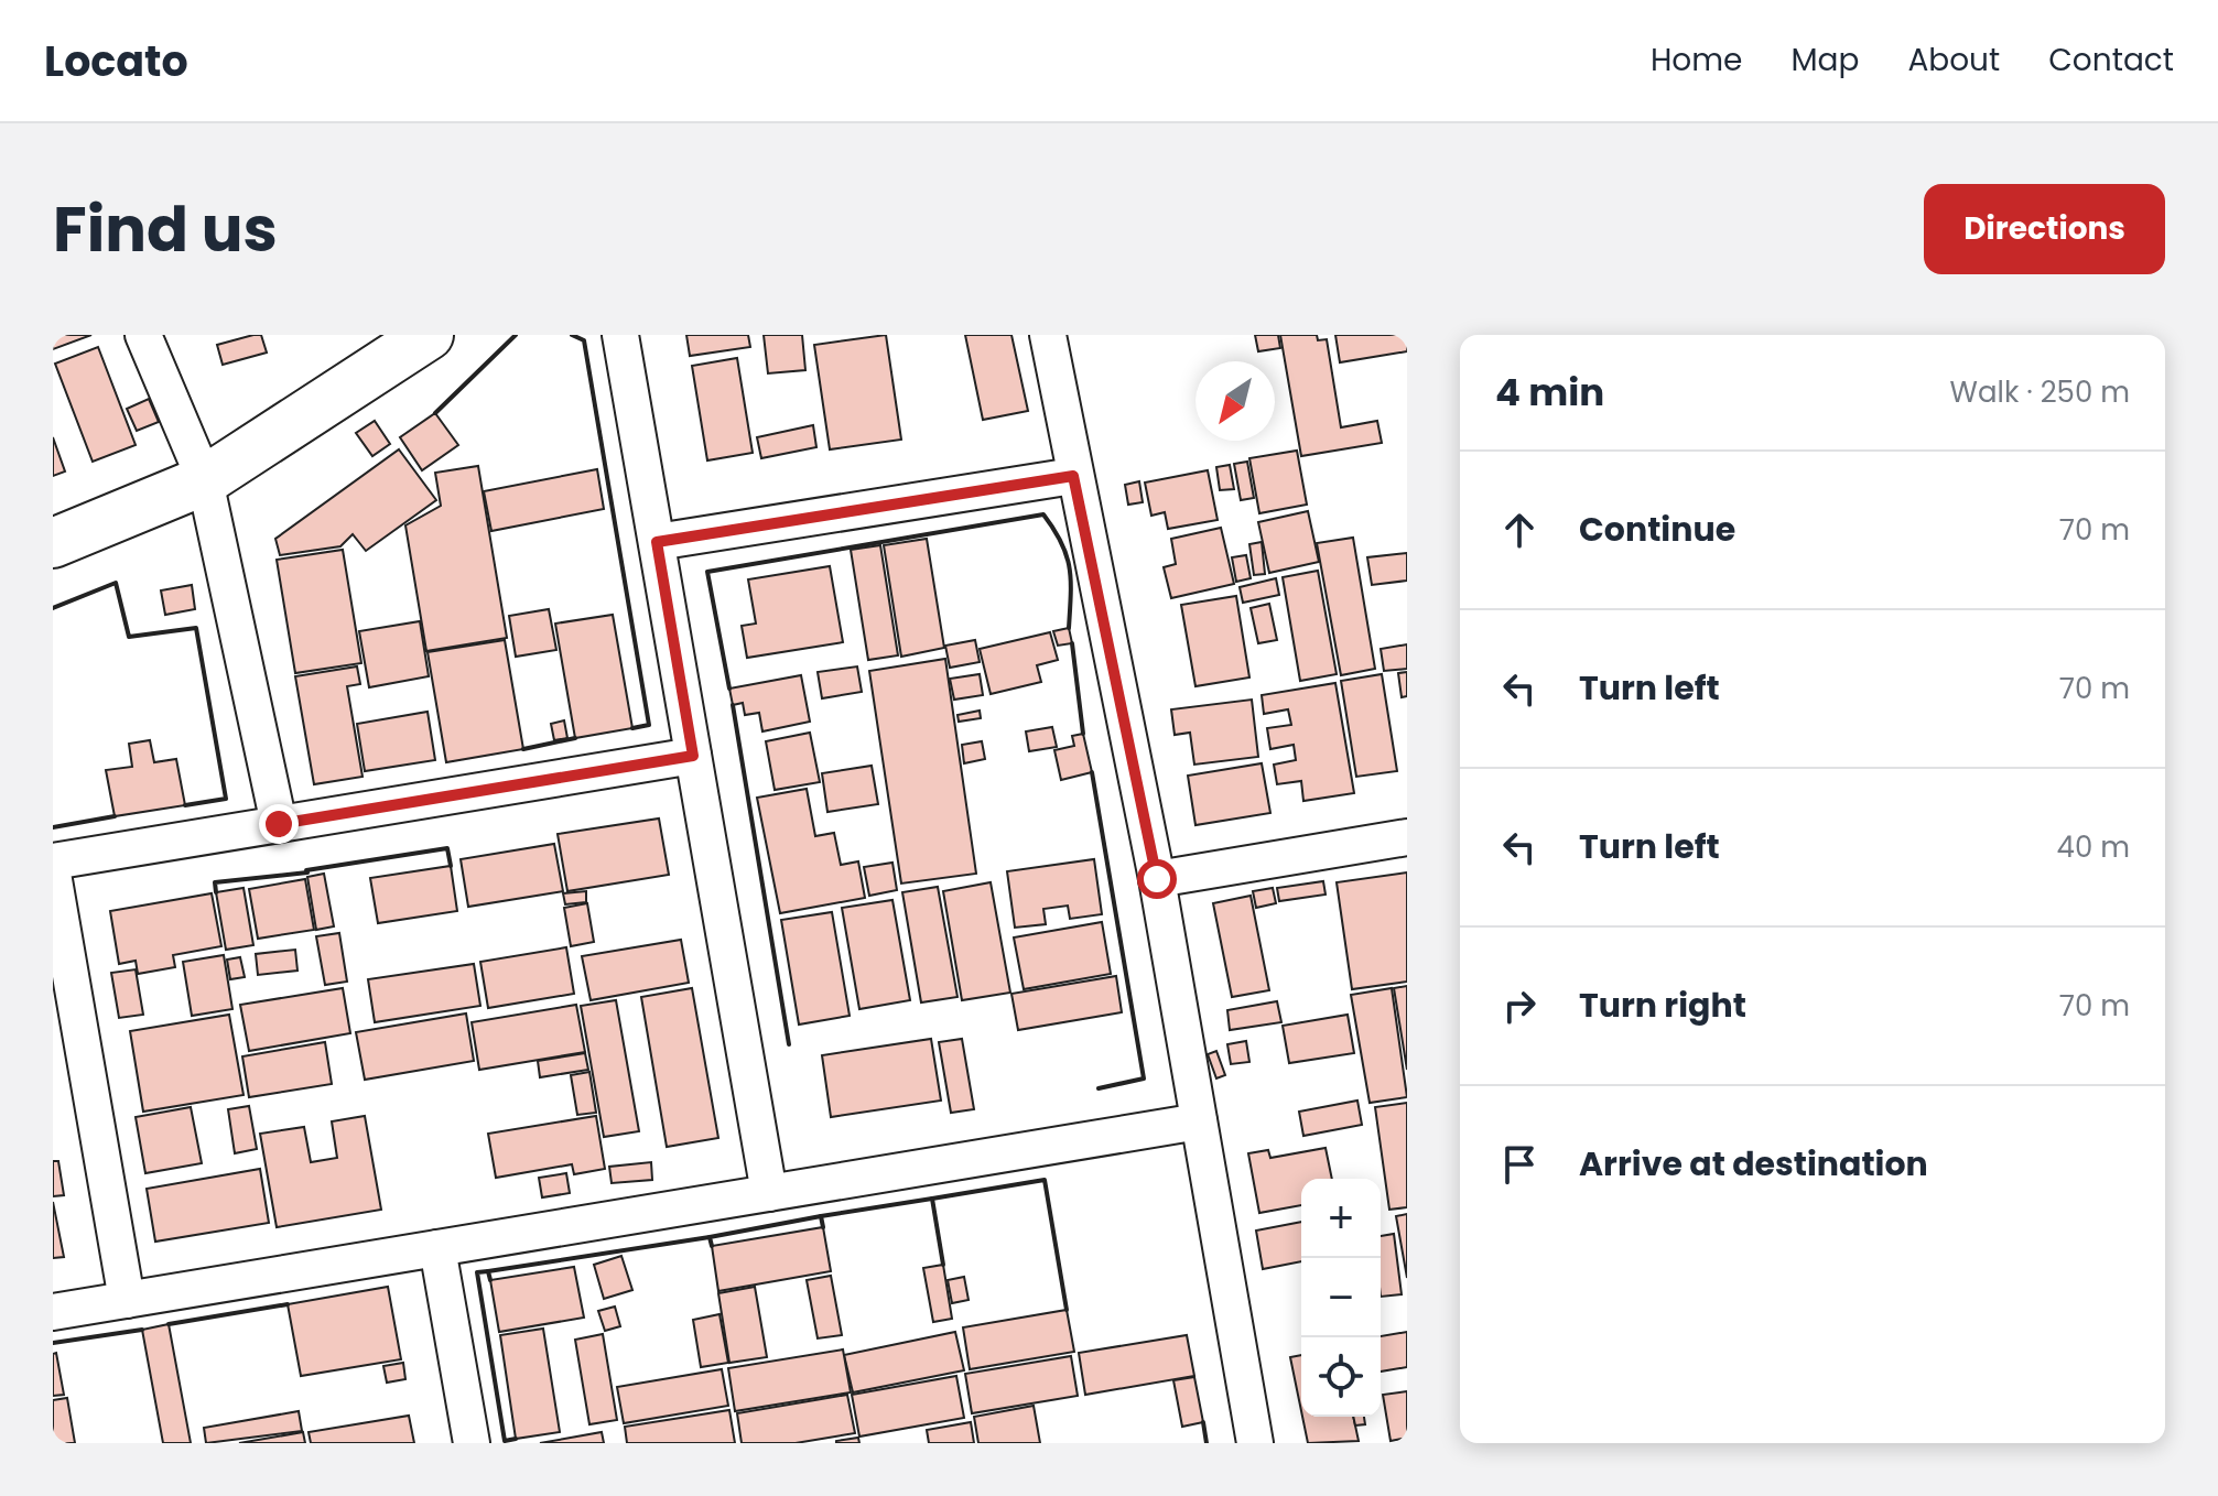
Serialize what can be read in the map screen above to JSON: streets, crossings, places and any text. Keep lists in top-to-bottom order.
{
  "north": "bottom left",
  "page": {
    "header": "Locato",
    "nav": [
      "Home",
      "Map",
      "About",
      "Contact"
    ],
    "title": "Find us",
    "buttons": "Directions",
    "heading": ["4 min", "Walk · 250 m"],
    "list": [
      ["Continue", "70 m"],
      ["Turn left", "70 m"],
      ["Turn left", "40 m"],
      ["Turn right", "70 m"],
      "Arrive at destination"
    ],
    "map_buttons": ["+", "−"]
  }
}
